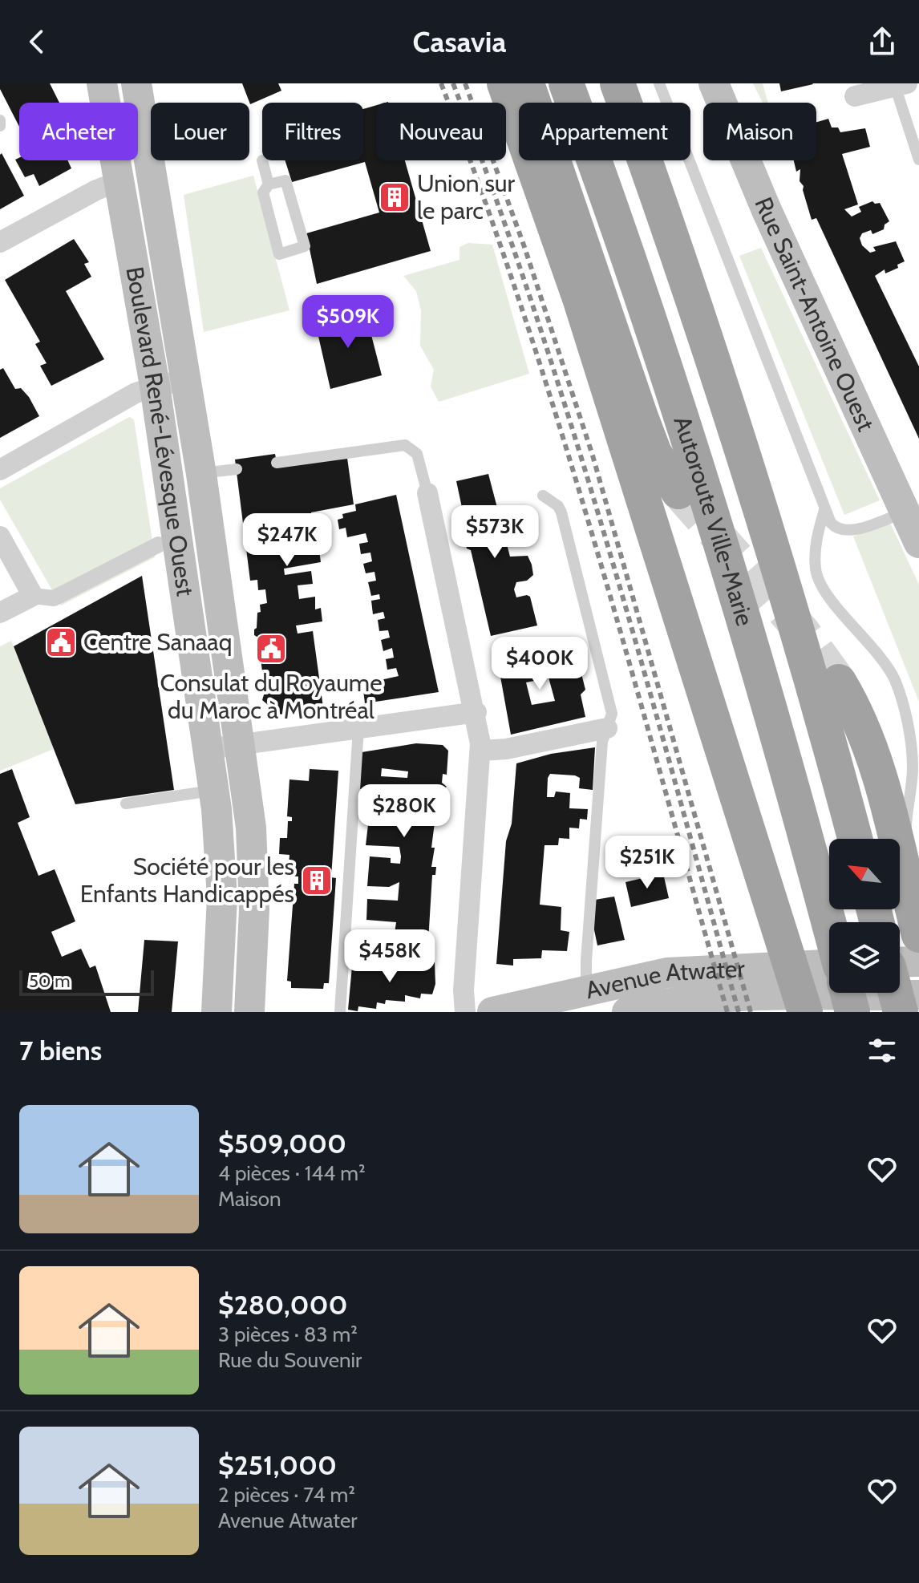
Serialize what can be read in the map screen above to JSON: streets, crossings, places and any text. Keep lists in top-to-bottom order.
{
  "streets": {
    "highway": ["Autoroute Ville-Marie"],
    "main road": ["Rue Saint-Antoine Ouest", "Boulevard René-Lévesque Ouest", "Avenue Atwater"]
  },
  "places": {
    "building": ["Union sur le parc", "Société pour les Enfants Handicappés"],
    "public building": ["Centre Sanaaq", "Consulat du Royaume du Maroc à Montréal"]
  },
  "scale_bar": "50 m",
  "north": "top left",
  "page": {
    "header": "Casavia",
    "chip": [
      "Acheter",
      "Louer",
      "Filtres",
      "Nouveau",
      "Appartement",
      "Maison"
    ],
    "price": [
      "$509K",
      "$573K",
      "$247K",
      "$400K",
      "$280K",
      "$251K",
      "$458K"
    ],
    "scale": "50 m",
    "heading": "7 biens",
    "list": [
      {
        "name": "$509,000",
        "note": "4 pièces · 144 m² · Maison"
      },
      {
        "name": "$280,000",
        "note": "3 pièces · 83 m² · Rue du Souvenir"
      },
      {
        "name": "$251,000",
        "note": "2 pièces · 74 m² · Avenue Atwater"
      }
    ]
  }
}
